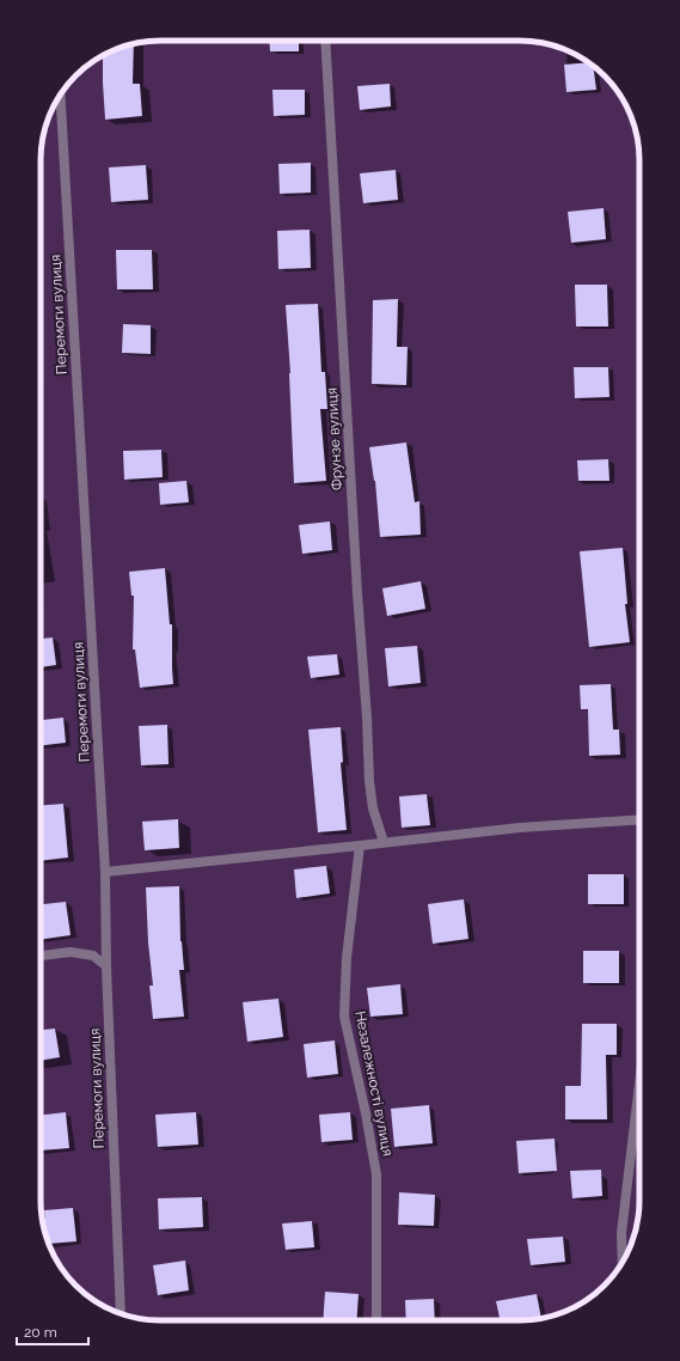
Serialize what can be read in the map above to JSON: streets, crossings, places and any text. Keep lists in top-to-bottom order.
{
  "streets": {
    "street": ["Перемоги вулиця", "Фрунзе вулиця", "Незалежності вулиця"]
  },
  "scale_bar": "20 m"
}
